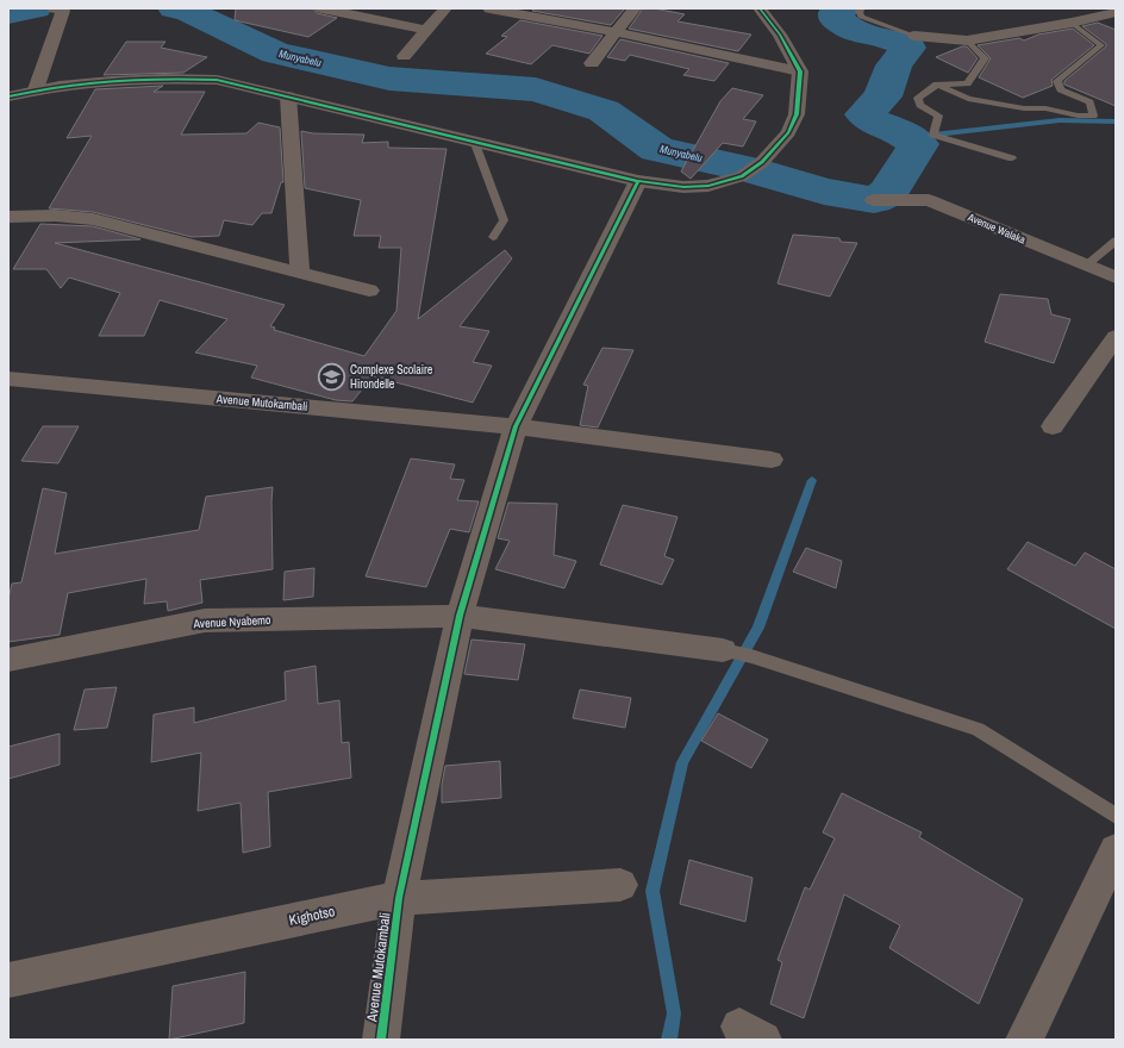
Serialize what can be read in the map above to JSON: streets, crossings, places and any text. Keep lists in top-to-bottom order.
{
  "streets": {
    "street": [
      "Avenue Walaka",
      "Avenue Mutokambali",
      "Avenue Nyabemo",
      "Kighotso"
    ]
  },
  "crossings": [
    ["Avenue Mutokambali", "Avenue Nyabemo"],
    ["Avenue Mutokambali", "Kighotso"]
  ],
  "water": ["Munyabelu"],
  "places": {
    "school or university": ["Complexe Scolaire Hirondelle"]
  }
}
